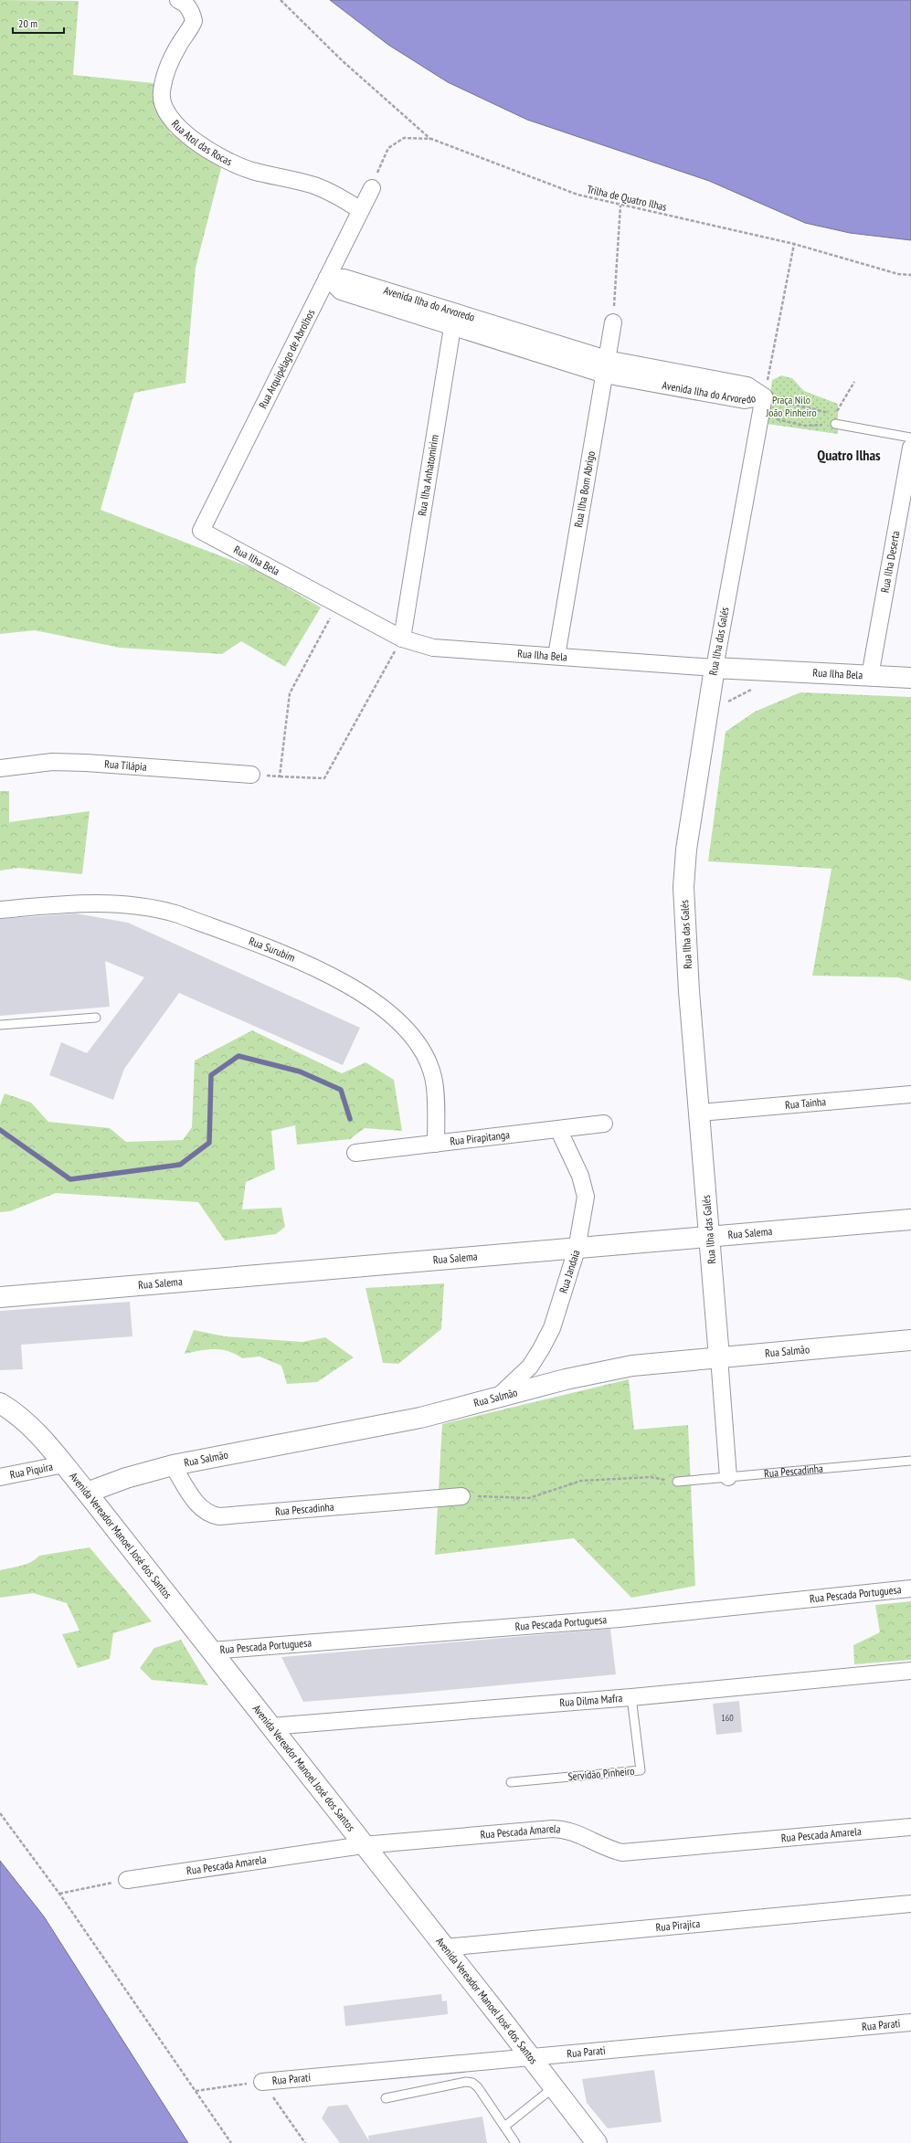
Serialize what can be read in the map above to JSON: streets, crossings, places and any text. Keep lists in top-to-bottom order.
{
  "streets": {
    "main road": [
      "Rua Ilha Bela",
      "Rua Ilha das Galés",
      "Rua Salema",
      "Rua Salmão",
      "Avenida Vereador Manoel José dos Santos"
    ],
    "street": [
      "Rua Atol das Rocas",
      "Avenida Ilha do Arvoredo",
      "Rua Arquipélago de Abrolhos",
      "Rua Ilha Anhatomirim",
      "Rua Ilha Bom Abrigo",
      "Rua Ilha Deserta",
      "Rua Tilápia",
      "Rua Surubim",
      "Rua Tainha",
      "Rua Pirapitanga",
      "Rua Jandaia",
      "Rua Piquira",
      "Rua Pescadinha",
      "Rua Pescada Portuguesa",
      "Rua Dilma Mafra",
      "Rua Pescada Amarela",
      "Rua Pirajica",
      "Rua Parati"
    ],
    "lane": ["Servidão Pinheiro"],
    "path": ["Trilha de Quatro Ilhas"]
  },
  "crossings": [
    ["Rua Atol das Rocas", "Rua Arquipélago de Abrolhos"],
    ["Trilha de Quatro Ilhas", "Rua Arquipélago de Abrolhos"],
    ["Avenida Ilha do Arvoredo", "Rua Arquipélago de Abrolhos"],
    ["Avenida Ilha do Arvoredo", "Rua Ilha Anhatomirim"],
    ["Avenida Ilha do Arvoredo", "Rua Ilha Bom Abrigo"],
    ["Avenida Ilha do Arvoredo", "Rua Ilha das Galés"],
    ["Rua Arquipélago de Abrolhos", "Rua Ilha Bela"],
    ["Rua Ilha Anhatomirim", "Rua Ilha Bela"],
    ["Rua Ilha Bom Abrigo", "Rua Ilha Bela"],
    ["Rua Ilha Bela", "Rua Ilha Deserta"],
    ["Rua Ilha Bela", "Rua Ilha das Galés"],
    ["Rua Ilha das Galés", "Rua Tainha"],
    ["Rua Ilha das Galés", "Rua Salema"],
    ["Rua Ilha das Galés", "Rua Salmão"],
    ["Rua Ilha das Galés", "Rua Pescadinha"],
    ["Rua Surubim", "Rua Pirapitanga"],
    ["Rua Pirapitanga", "Rua Jandaia"],
    ["Rua Salema", "Rua Jandaia"],
    ["Rua Jandaia", "Rua Salmão"],
    ["Rua Salmão", "Rua Pescadinha"],
    ["Rua Salmão", "Avenida Vereador Manoel José dos Santos"],
    ["Rua Piquira", "Avenida Vereador Manoel José dos Santos"],
    ["Avenida Vereador Manoel José dos Santos", "Rua Pescada Portuguesa"],
    ["Avenida Vereador Manoel José dos Santos", "Rua Dilma Mafra"],
    ["Avenida Vereador Manoel José dos Santos", "Rua Pescada Amarela"],
    ["Avenida Vereador Manoel José dos Santos", "Rua Pirajica"],
    ["Avenida Vereador Manoel José dos Santos", "Rua Parati"],
    ["Rua Dilma Mafra", "Servidão Pinheiro"]
  ],
  "districts": ["Quatro Ilhas"],
  "parks": ["Praça Nilo João Pinheiro"],
  "house_numbers": ["160"],
  "scale_bar": "20 m"
}
